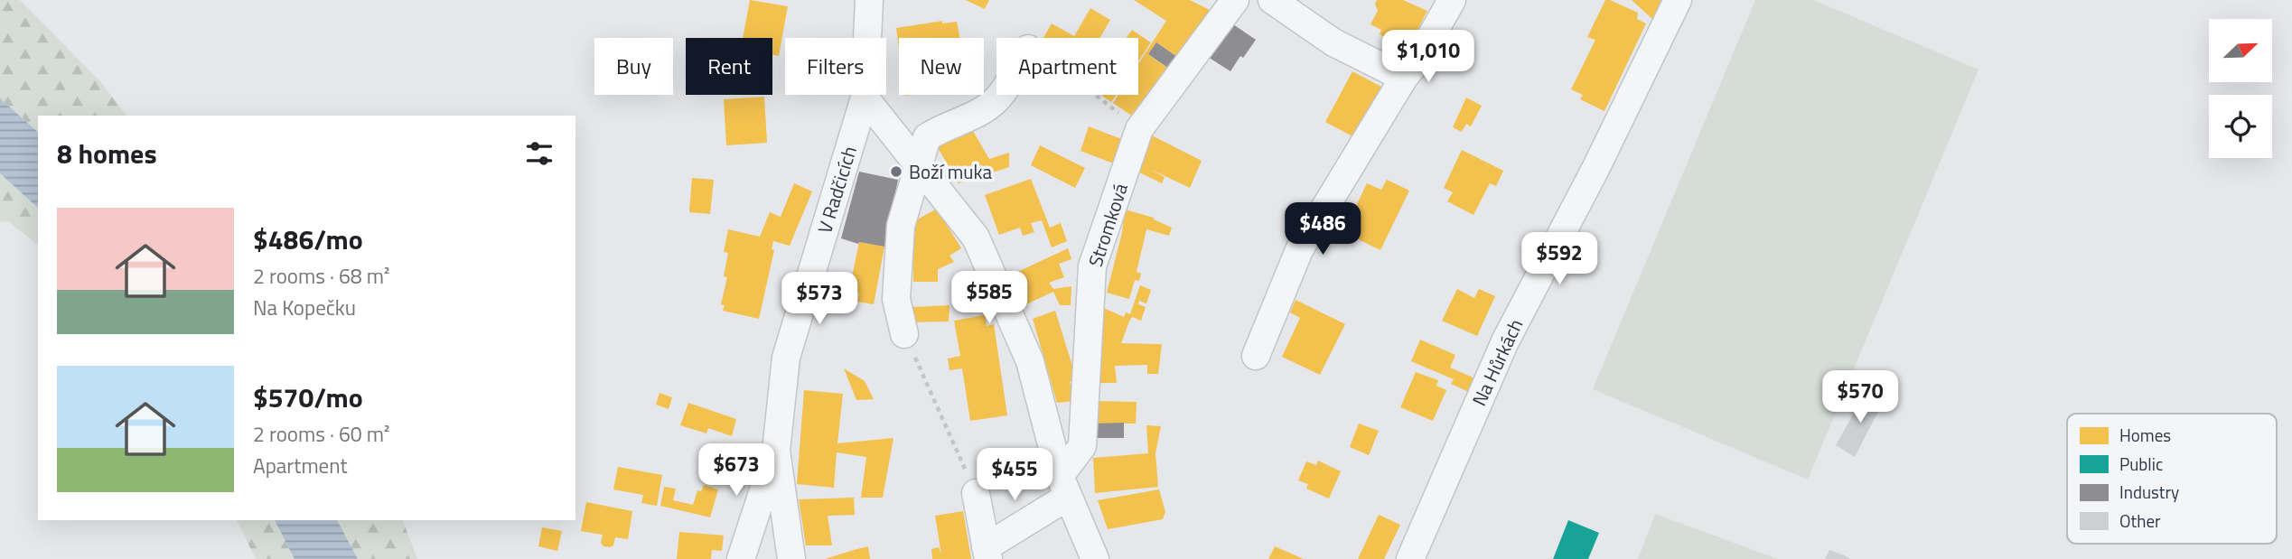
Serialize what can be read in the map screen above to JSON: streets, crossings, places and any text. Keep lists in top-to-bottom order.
{
  "streets": {
    "street": ["V Radčicích", "Stromková", "Na Hůrkách"]
  },
  "places": ["Boží muka"],
  "legend": [
    "Homes",
    "Public",
    "Industry",
    "Other"
  ],
  "north": "top right",
  "page": {
    "price": [
      "$1,010",
      "$486",
      "$592",
      "$585",
      "$573",
      "$570",
      "$673",
      "$455"
    ],
    "chip": [
      "Buy",
      "Rent",
      "Filters",
      "New",
      "Apartment"
    ],
    "heading": "8 homes",
    "list": [
      {
        "name": "$486/mo",
        "note": "2 rooms · 68 m² · Na Kopečku"
      },
      {
        "name": "$570/mo",
        "note": "2 rooms · 60 m² · Apartment"
      }
    ]
  }
}
